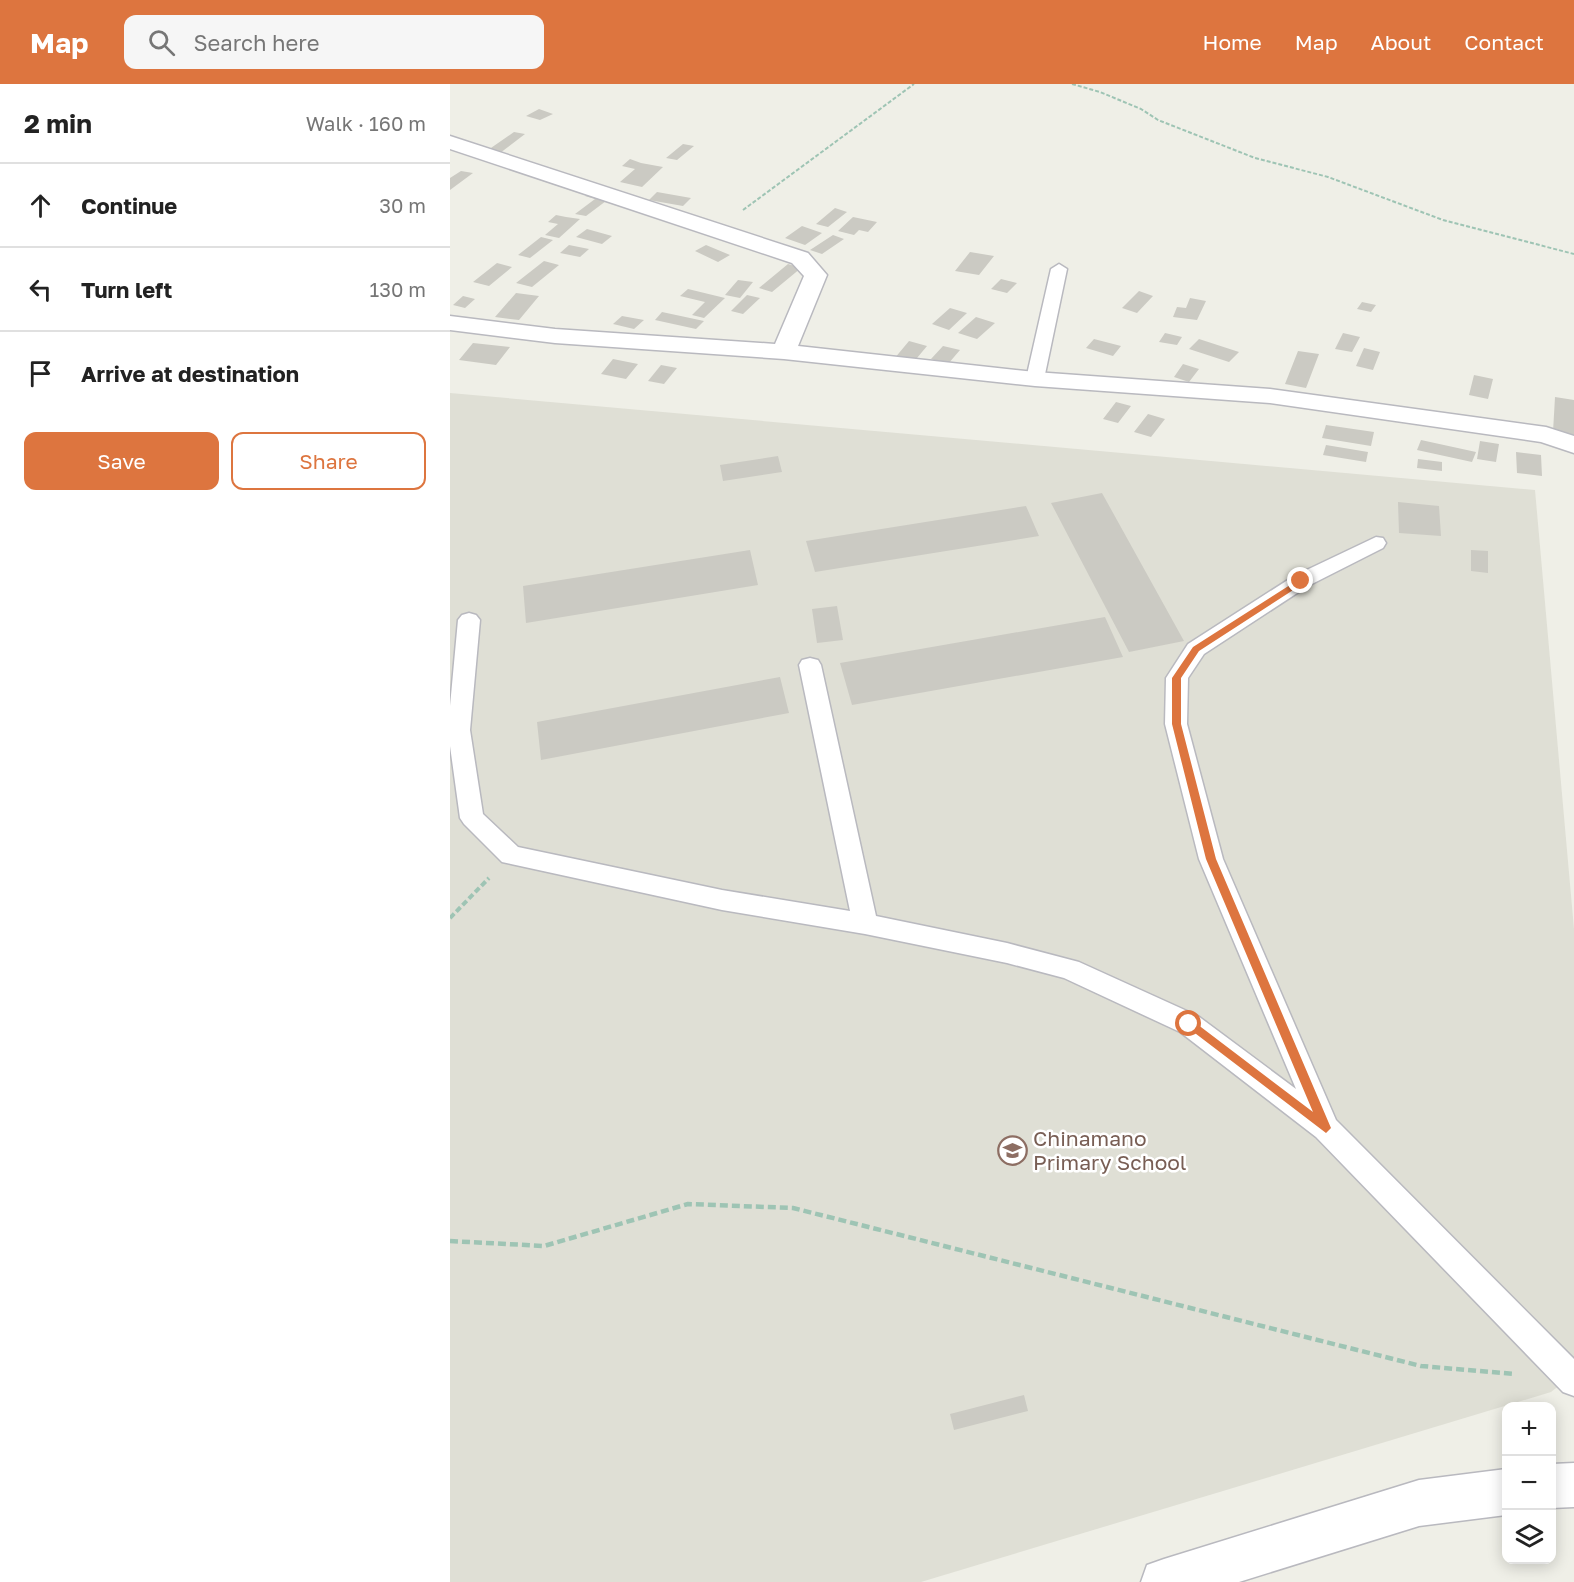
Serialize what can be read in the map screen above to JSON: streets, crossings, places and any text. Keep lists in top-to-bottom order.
{
  "places": {
    "school or university": ["Chinamano Primary School"]
  },
  "page": {
    "header": "Map",
    "search": "Search here",
    "nav": [
      "Home",
      "Map",
      "About",
      "Contact"
    ],
    "heading": ["2 min", "Walk · 160 m"],
    "list": [
      ["Continue", "30 m"],
      ["Turn left", "130 m"],
      "Arrive at destination"
    ],
    "buttons": ["Save", "Share"],
    "map_buttons": ["+", "−"]
  }
}
